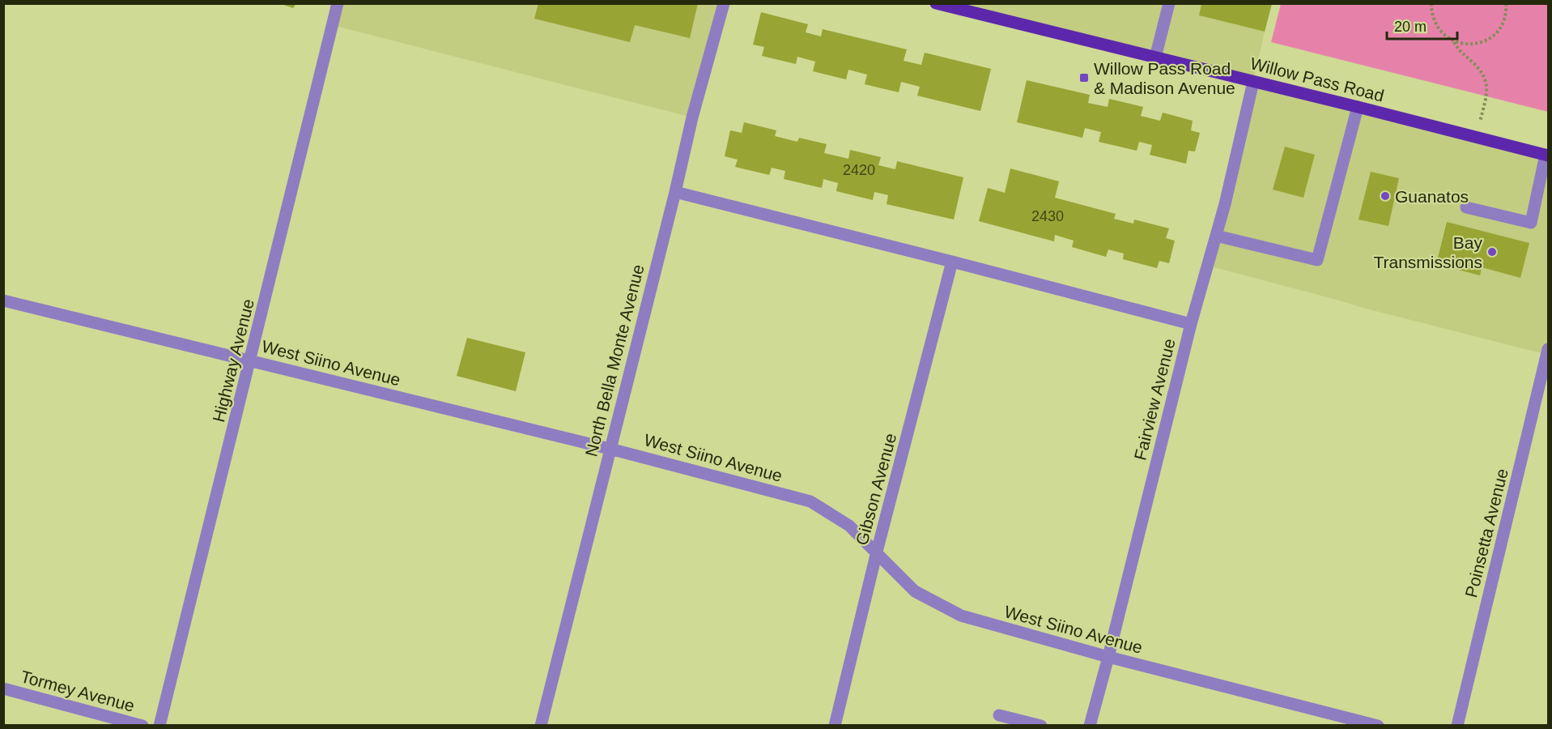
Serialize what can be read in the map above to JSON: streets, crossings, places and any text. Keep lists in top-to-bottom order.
{
  "streets": {
    "main road": ["Willow Pass Road"],
    "street": [
      "Highway Avenue",
      "North Bella Monte Avenue",
      "West Siino Avenue",
      "Fairview Avenue",
      "Gibson Avenue",
      "Poinsetta Avenue",
      "Tormey Avenue"
    ]
  },
  "crossings": [
    ["Willow Pass Road", "Fairview Avenue"],
    ["Highway Avenue", "West Siino Avenue"],
    ["North Bella Monte Avenue", "West Siino Avenue"],
    ["West Siino Avenue", "Fairview Avenue"],
    ["West Siino Avenue", "Gibson Avenue"]
  ],
  "places": {
    "transit": ["Willow Pass Road & Madison Avenue"],
    "other": ["Guanatos", "Bay Transmissions"]
  },
  "house_numbers": ["2420", "2430"],
  "scale_bar": "20 m"
}
